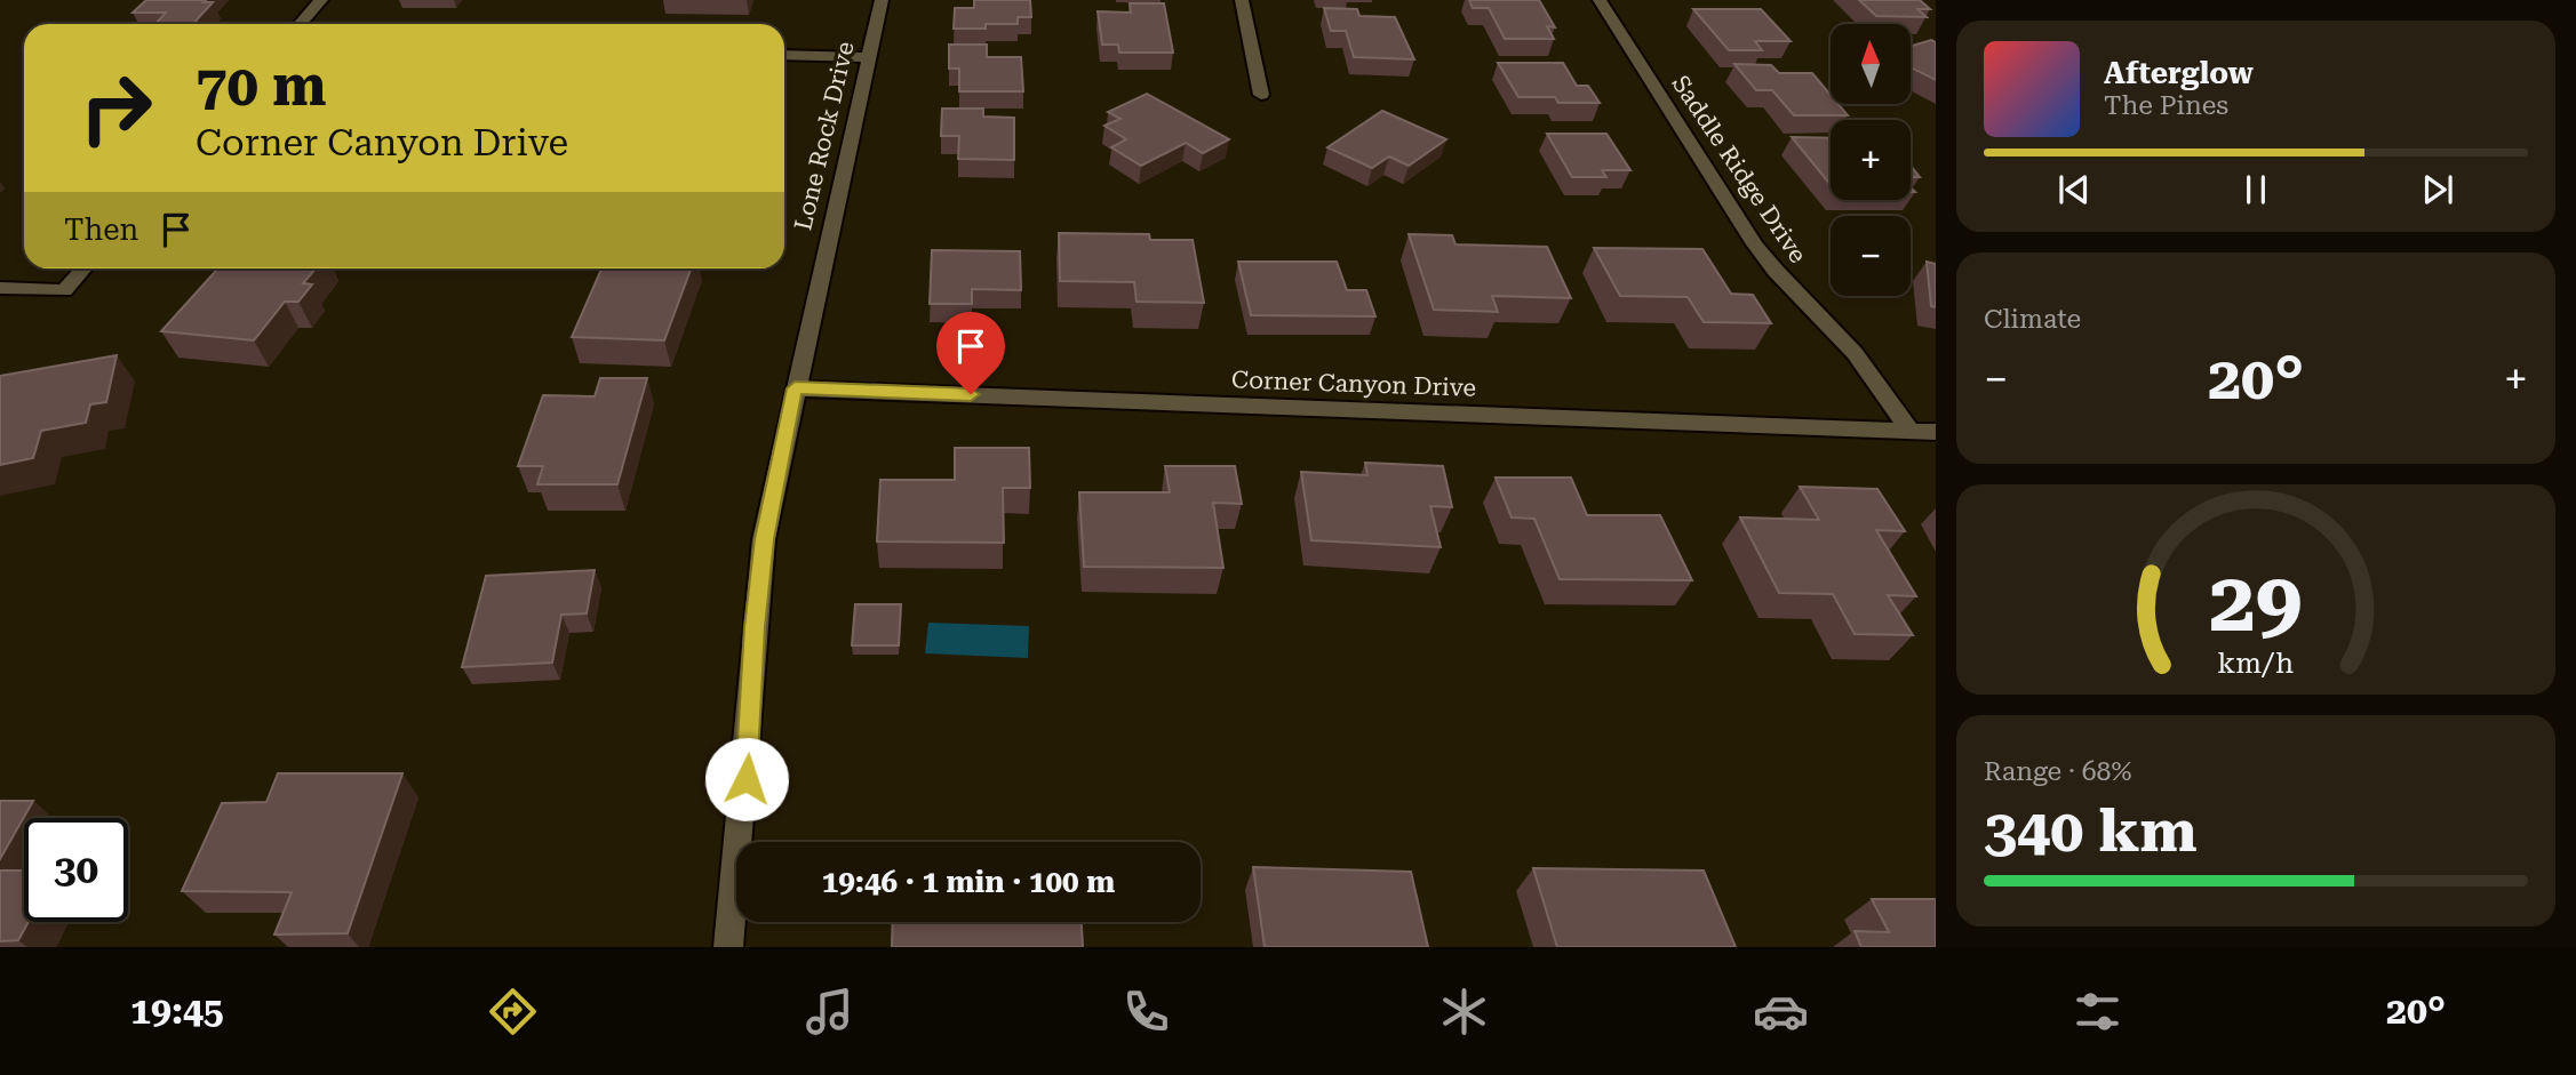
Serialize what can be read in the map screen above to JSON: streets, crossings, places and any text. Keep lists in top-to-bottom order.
{
  "streets": {
    "street": ["Lone Rock Drive", "Saddle Ridge Drive", "Corner Canyon Drive"]
  },
  "crossings": [
    ["Lone Rock Drive", "Corner Canyon Drive"],
    ["Saddle Ridge Drive", "Corner Canyon Drive"]
  ],
  "north": "top",
  "page": {
    "map_buttons": ["+", "−"],
    "turn": ["70 m", "Corner Canyon Drive"],
    "song": ["Afterglow", "The Pines"],
    "then": "Then",
    "tile": [
      "Climate",
      ["Range · 68%", "340 km"]
    ],
    "heat": ["−", "20°", "+"],
    "limit": "30",
    "trip": "19:46 · 1 min · 100 m",
    "tabs": ["19:45", "20°"],
    "gauge": ["29", "km/h"]
  }
}
